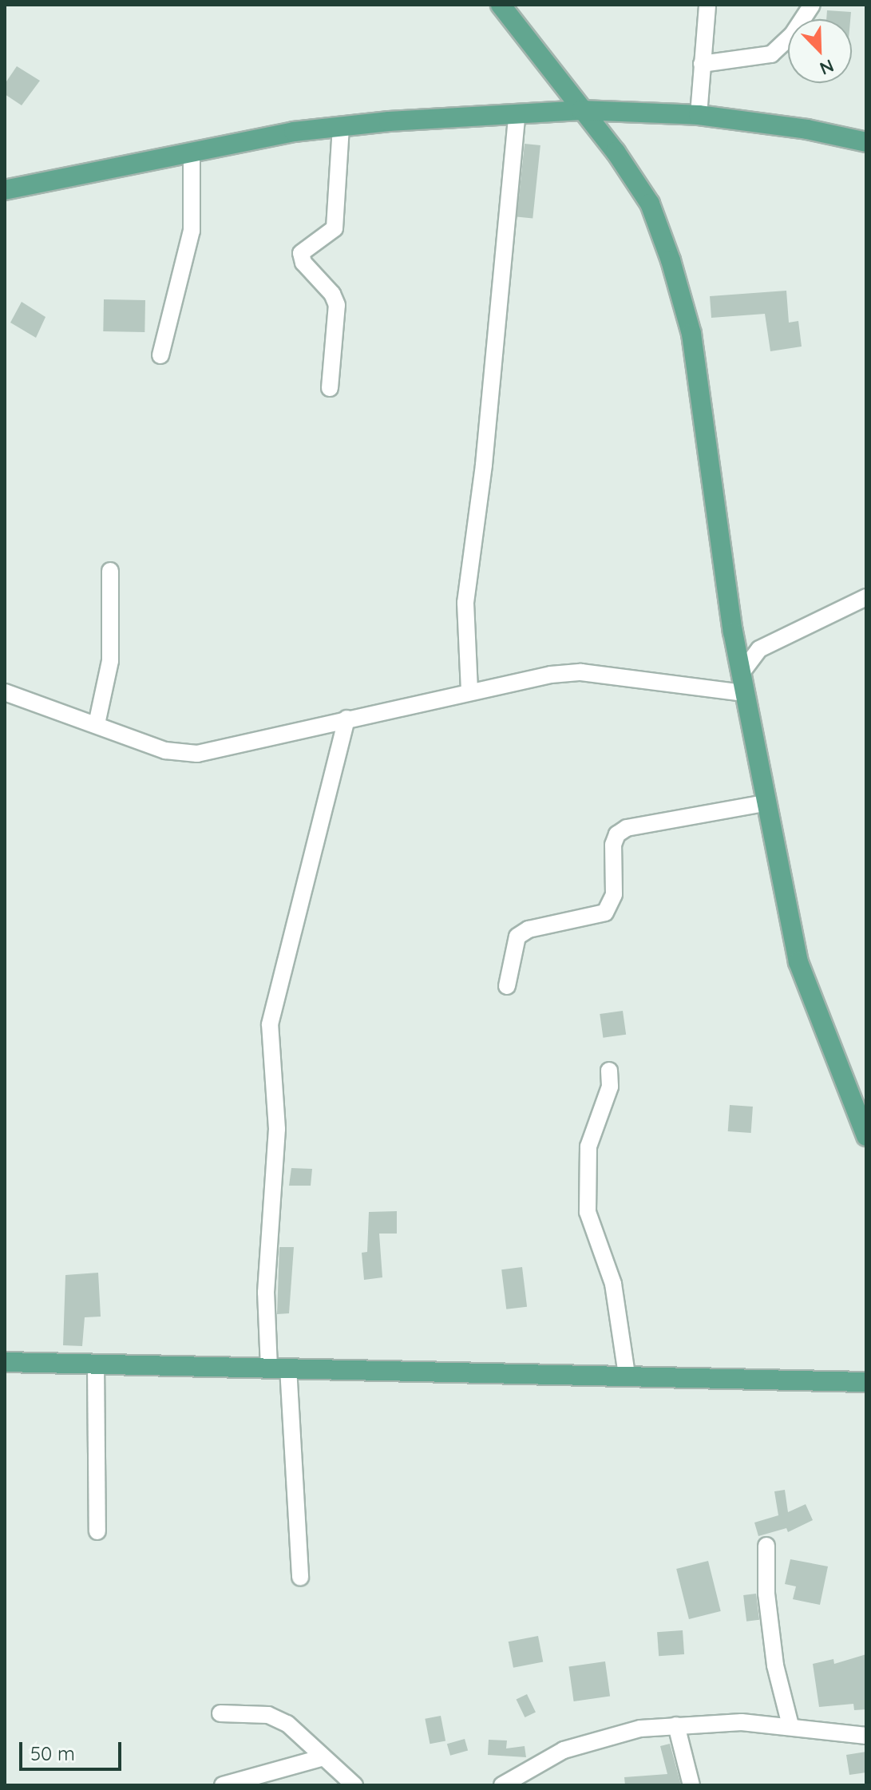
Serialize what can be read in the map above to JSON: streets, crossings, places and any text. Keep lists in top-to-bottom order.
{
  "scale_bar": "50 m",
  "north": "bottom right"
}
